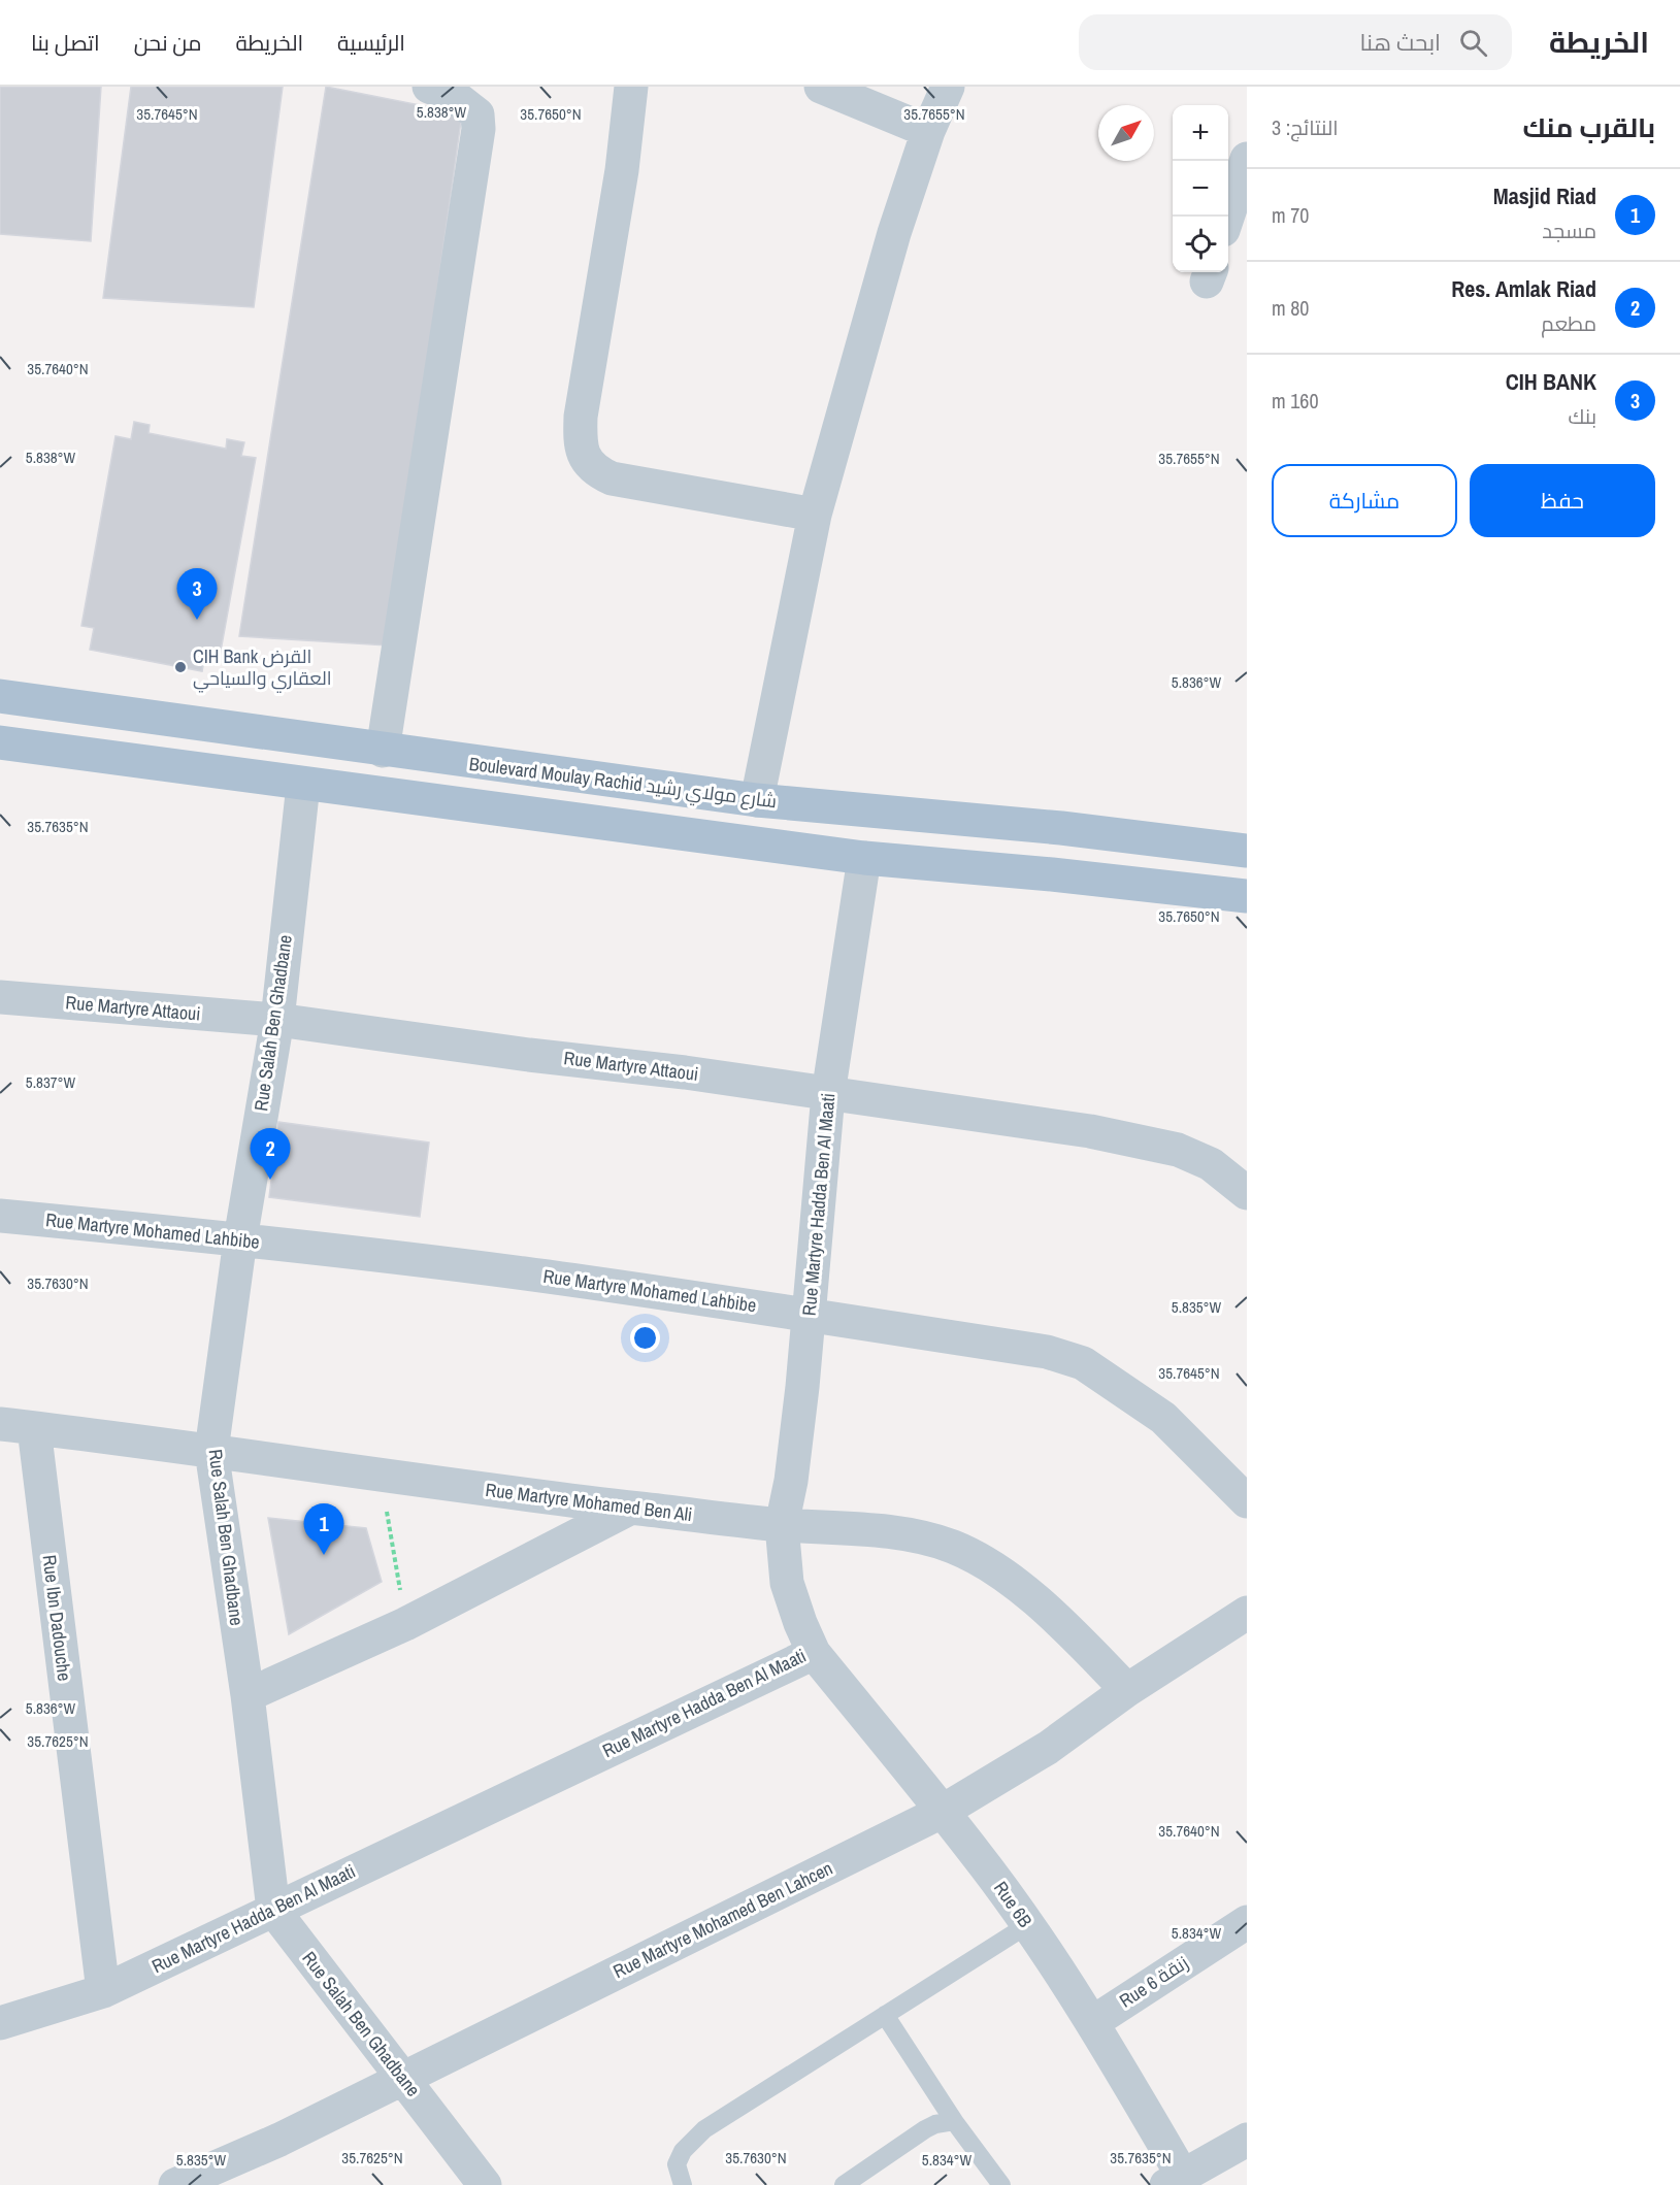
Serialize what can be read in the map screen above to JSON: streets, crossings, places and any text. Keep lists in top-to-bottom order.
{
  "streets": {
    "main road": ["Boulevard Moulay Rachid شارع مولاي رشيد"],
    "street": [
      "Rue Martyre Attaoui",
      "Rue Salah Ben Ghadbane",
      "Rue Martyre Hadda Ben Al Maati",
      "Rue Martyre Mohamed Lahbibe",
      "Rue Martyre Mohamed Ben Ali",
      "Rue Ibn Dadouche",
      "Rue 6B",
      "Rue Martyre Mohamed Ben Lahcen",
      "Rue 6 زنقة"
    ]
  },
  "crossings": [
    ["Rue Martyre Attaoui", "Rue Salah Ben Ghadbane"],
    ["Rue Martyre Attaoui", "Rue Martyre Hadda Ben Al Maati"],
    ["Rue Salah Ben Ghadbane", "Rue Martyre Hadda Ben Al Maati"],
    ["Rue Salah Ben Ghadbane", "Rue Martyre Mohamed Lahbibe"],
    ["Rue Salah Ben Ghadbane", "Rue Martyre Mohamed Ben Ali"],
    ["Rue Salah Ben Ghadbane", "Rue Martyre Mohamed Ben Lahcen"],
    ["Rue Martyre Hadda Ben Al Maati", "Rue Martyre Mohamed Lahbibe"],
    ["Rue Martyre Hadda Ben Al Maati", "Rue Martyre Mohamed Ben Ali"],
    ["Rue Martyre Hadda Ben Al Maati", "Rue Ibn Dadouche"],
    ["Rue Martyre Hadda Ben Al Maati", "Rue 6B"],
    ["Rue Martyre Mohamed Ben Ali", "Rue Ibn Dadouche"],
    ["Rue Martyre Mohamed Ben Ali", "Rue Martyre Mohamed Ben Lahcen"],
    ["Rue 6B", "Rue Martyre Mohamed Ben Lahcen"],
    ["Rue 6B", "Rue 6 زنقة"]
  ],
  "places": ["CIH Bank القرض العقاري والسياحي"],
  "north": "top right",
  "page": {
    "header": "الخريطة",
    "search": "ابحث هنا",
    "nav": [
      "الرئيسية",
      "الخريطة",
      "من نحن",
      "اتصل بنا"
    ],
    "heading": ["بالقرب منك", "النتائج: 3"],
    "map_buttons": ["+", "−"],
    "list": [
      {
        "mark": "1",
        "name": "Masjid Riad",
        "note": "مسجد",
        "value": "70 m"
      },
      {
        "mark": "2",
        "name": "Res. Amlak Riad",
        "note": "مطعم",
        "value": "80 m"
      },
      {
        "mark": "3",
        "name": "CIH BANK",
        "note": "بنك",
        "value": "160 m"
      }
    ],
    "buttons": ["حفظ", "مشاركة"],
    "pins": ["3", "2", "1"]
  },
  "coordinates": [
    "5.838°W",
    "35.7645°N",
    "35.7650°N",
    "35.7655°N",
    "35.7640°N",
    "5.836°W",
    "35.7635°N",
    "5.837°W",
    "35.7630°N",
    "5.835°W",
    "35.7625°N",
    "5.834°W"
  ]
}
